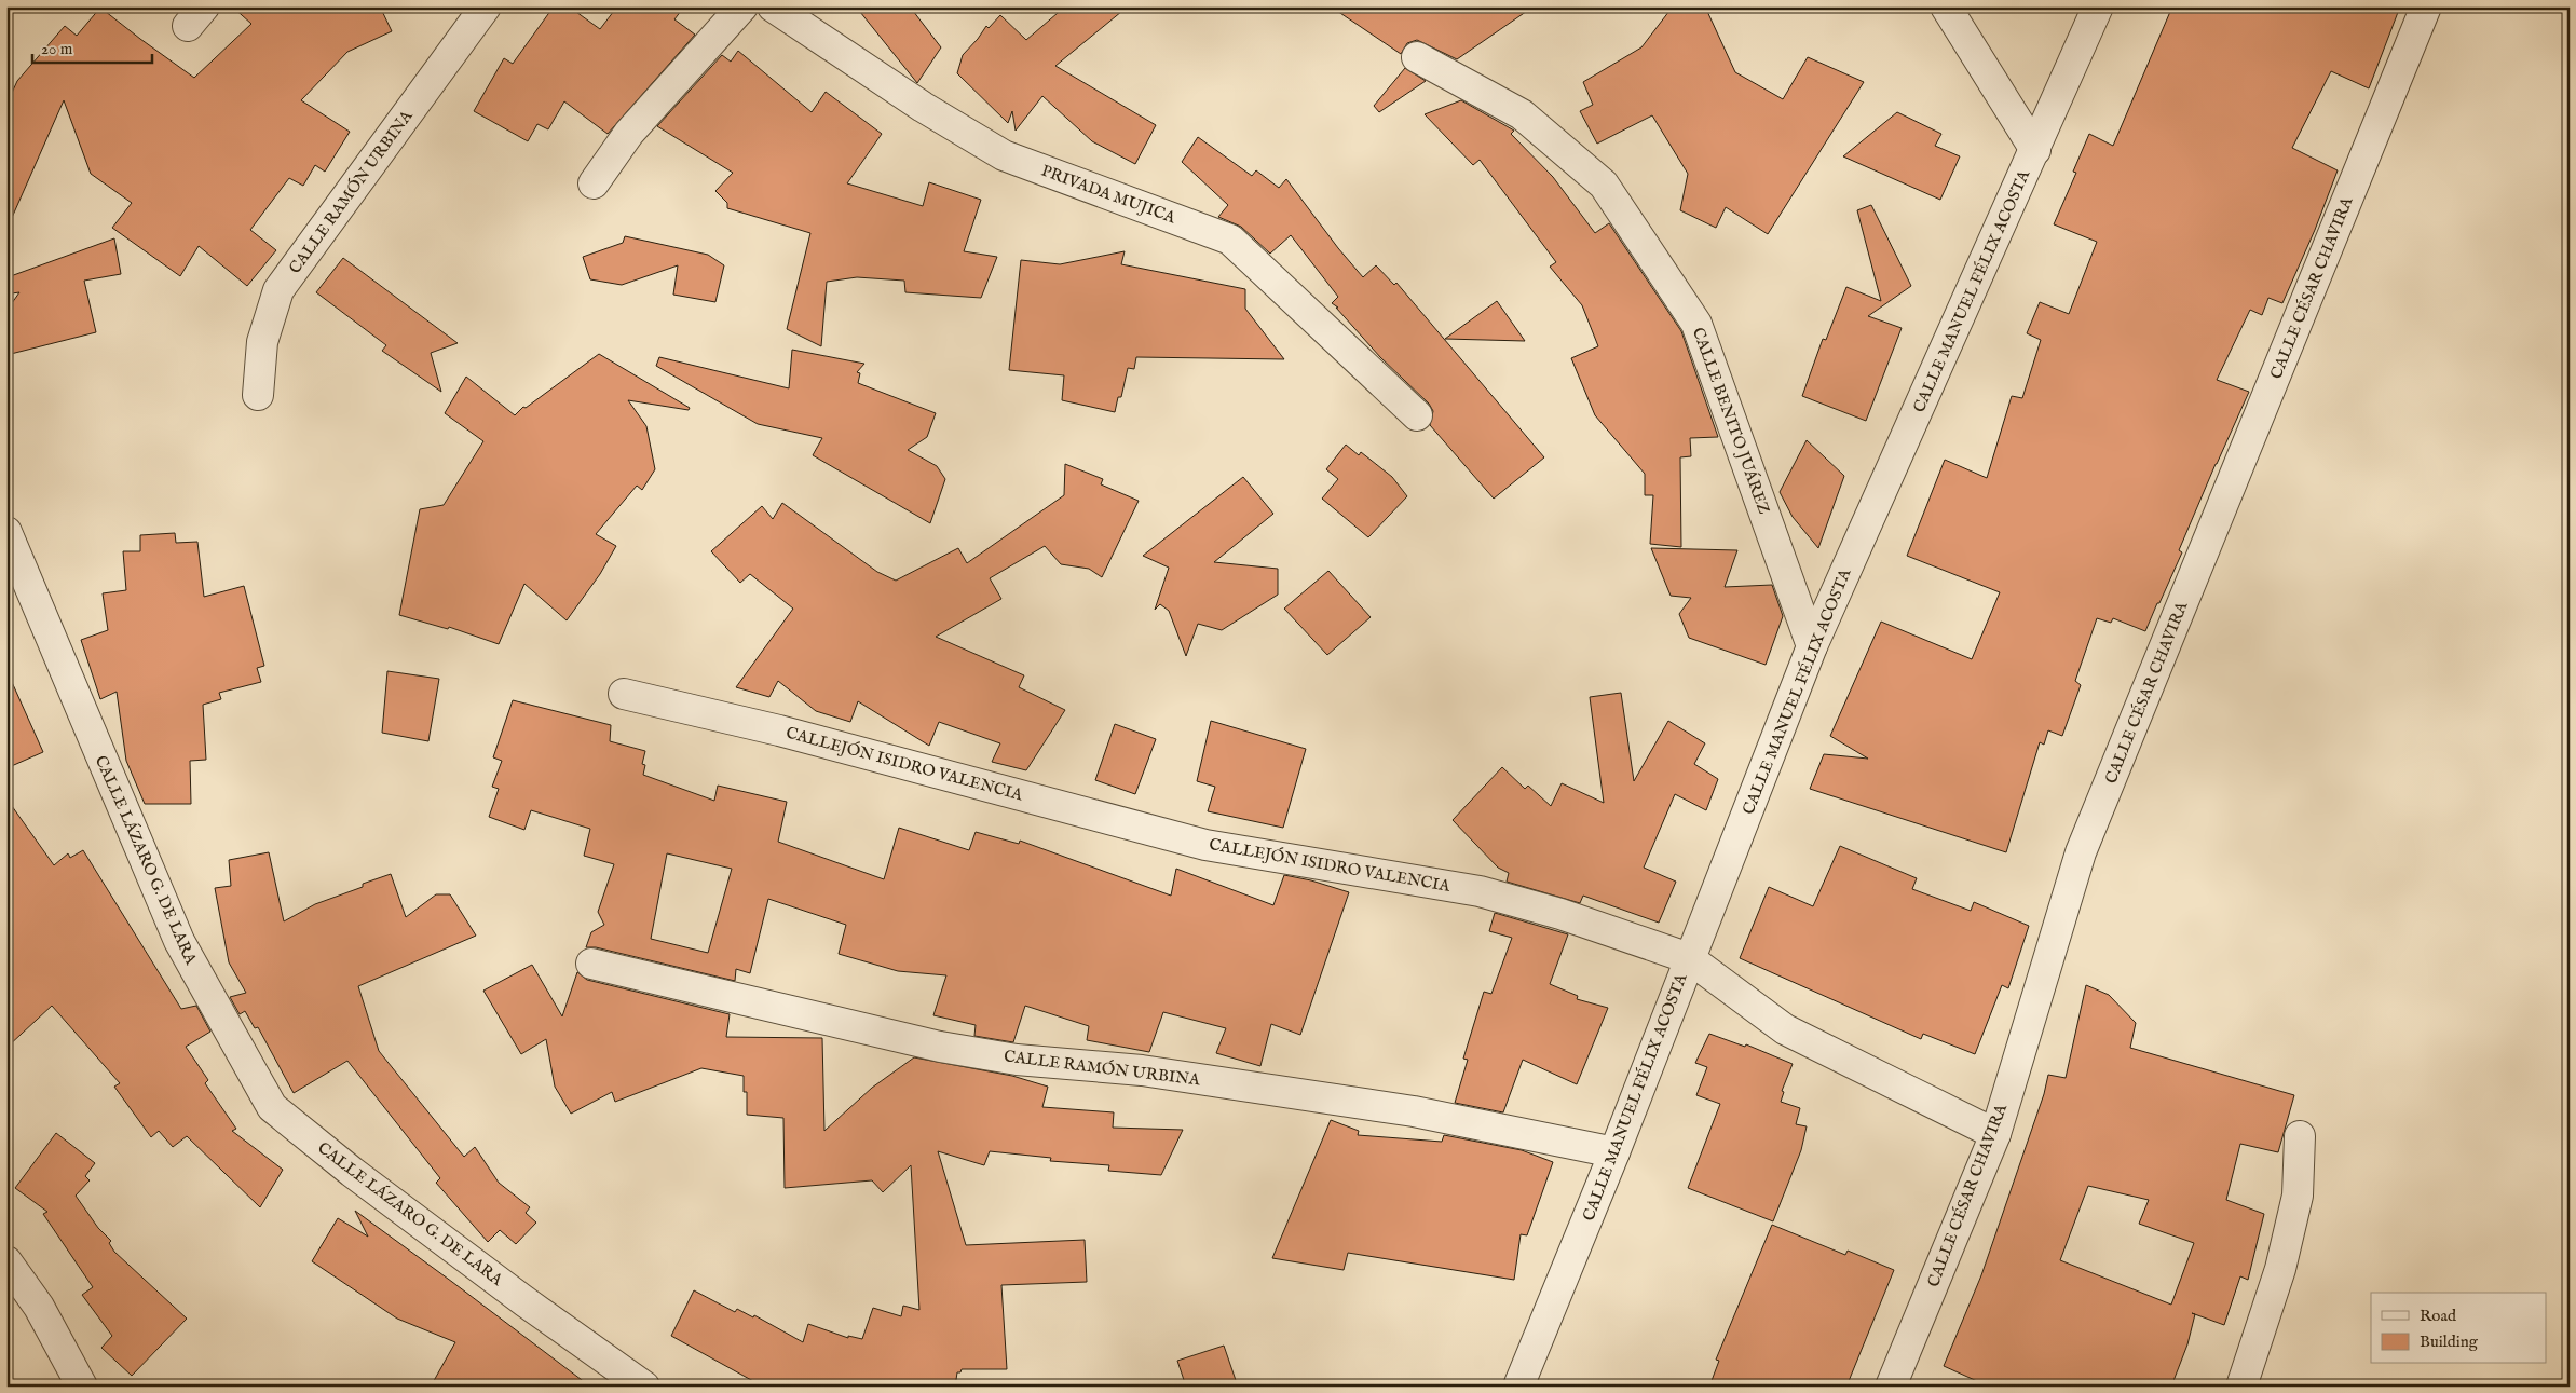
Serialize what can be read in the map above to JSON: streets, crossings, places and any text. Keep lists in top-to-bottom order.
{
  "streets": {
    "street": [
      "CALLE RAMÓN URBINA",
      "PRIVADA MUJICA",
      "CALLE CÉSAR CHAVIRA",
      "CALLE MANUEL FÉLIX ACOSTA",
      "CALLE BENITO JUÁREZ",
      "CALLEJÓN ISIDRO VALENCIA",
      "CALLE LÁZARO G. DE LARA"
    ]
  },
  "crossings": [
    ["CALLE RAMÓN URBINA", "CALLE MANUEL FÉLIX ACOSTA"],
    ["CALLE CÉSAR CHAVIRA", "CALLEJÓN ISIDRO VALENCIA"],
    ["CALLE MANUEL FÉLIX ACOSTA", "CALLE BENITO JUÁREZ"],
    ["CALLE MANUEL FÉLIX ACOSTA", "CALLEJÓN ISIDRO VALENCIA"]
  ],
  "legend": ["Road", "Building"],
  "scale_bar": "20 m"
}
